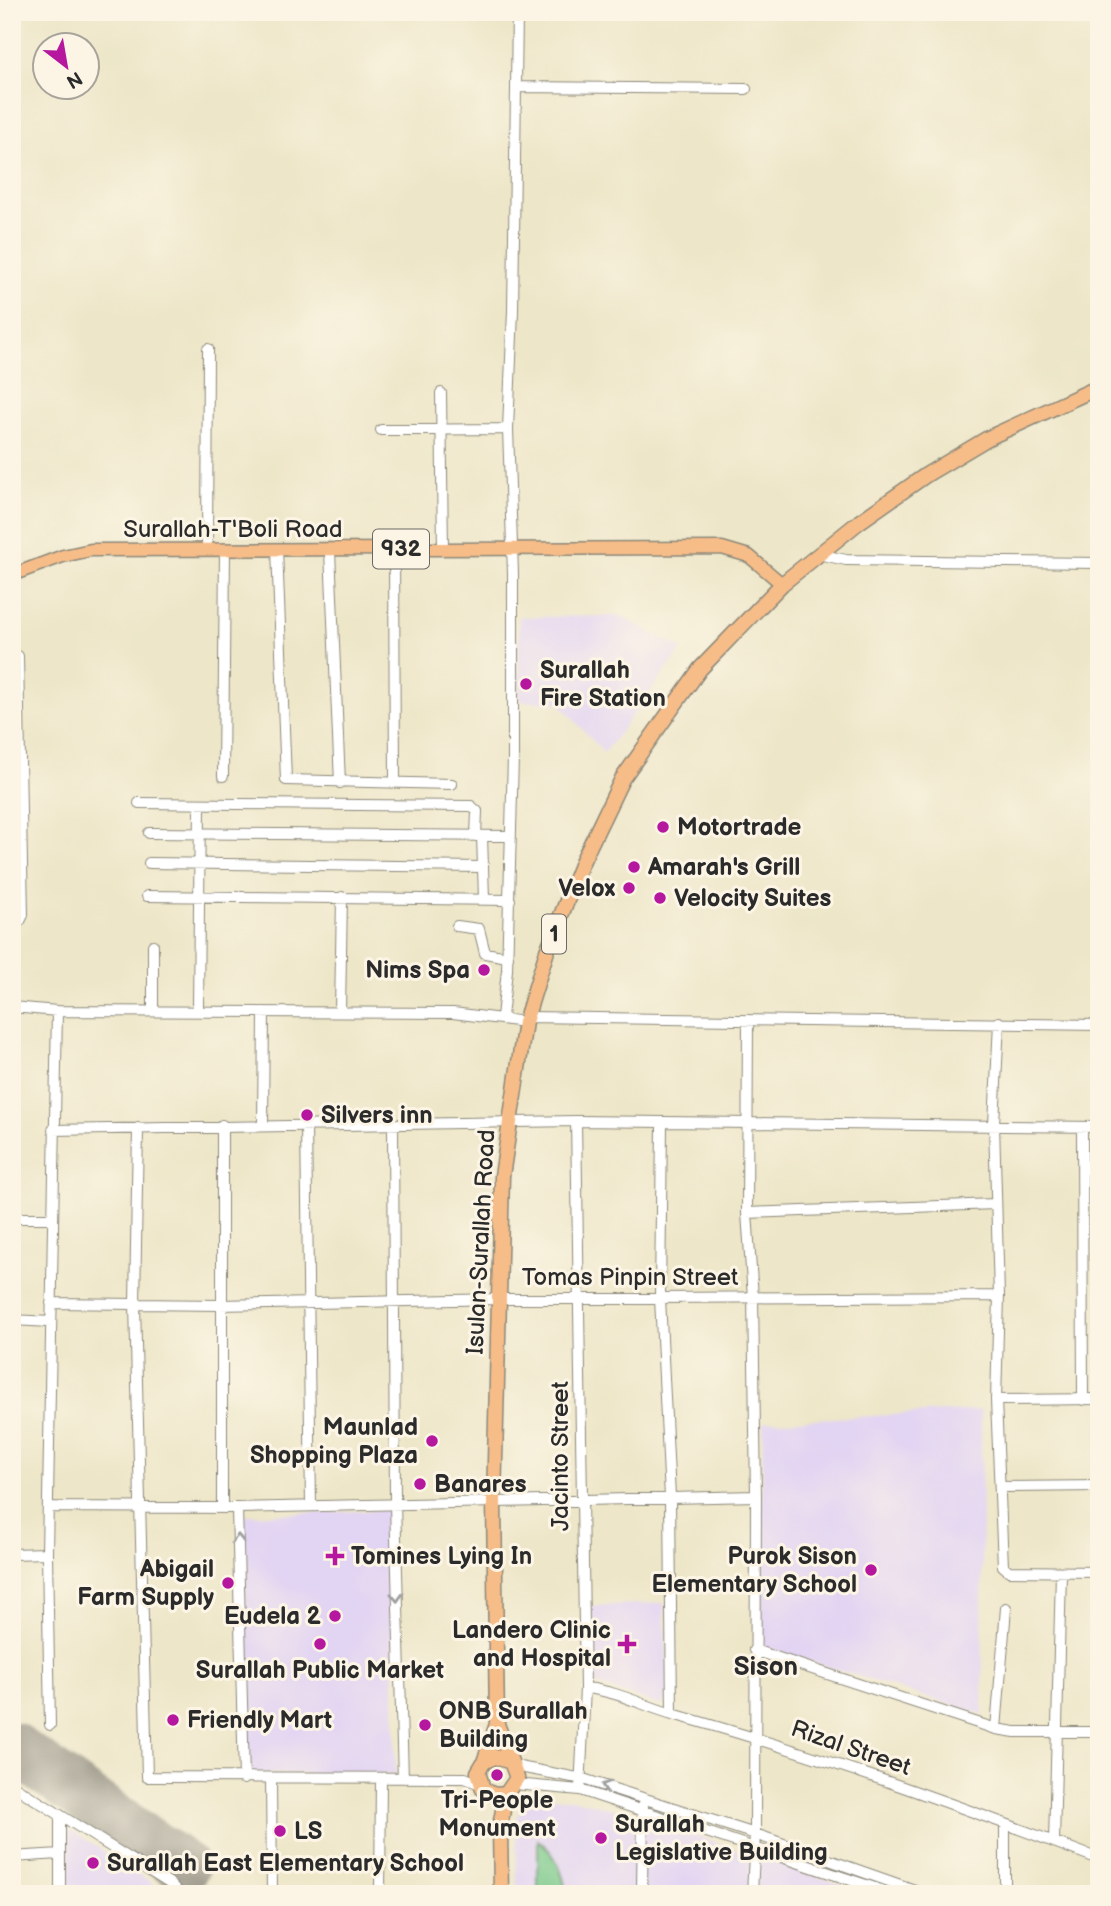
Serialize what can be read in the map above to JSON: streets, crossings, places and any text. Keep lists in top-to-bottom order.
{
  "streets": {
    "highway": ["1", "Isulan-Surallah Road"],
    "main road": ["Surallah-T'Boli Road", "932"],
    "street": ["Tomas Pinpin Street", "Jacinto Street", "Rizal Street"]
  },
  "crossings": [
    ["Surallah-T'Boli Road", "Isulan-Surallah Road"],
    ["1", "Isulan-Surallah Road"],
    ["Isulan-Surallah Road", "Tomas Pinpin Street"],
    ["Tomas Pinpin Street", "Jacinto Street"],
    ["Jacinto Street", "Rizal Street"]
  ],
  "districts": ["Sison"],
  "places": {
    "other": [
      "Surallah Fire Station",
      "Motortrade",
      "Amarah's Grill",
      "Velox",
      "Velocity Suites",
      "Nims Spa",
      "Silvers inn",
      "Maunlad Shopping Plaza",
      "Banares",
      "Purok Sison Elementary School",
      "Abigail Farm Supply",
      "Eudela 2",
      "Surallah Public Market",
      "Friendly Mart",
      "ONB Surallah Building",
      "Tri-People Monument",
      "LS",
      "Surallah Legislative Building",
      "Surallah East Elementary School"
    ],
    "health": ["Tomines Lying In", "Landero Clinic and Hospital"]
  },
  "north": "bottom right"
}
